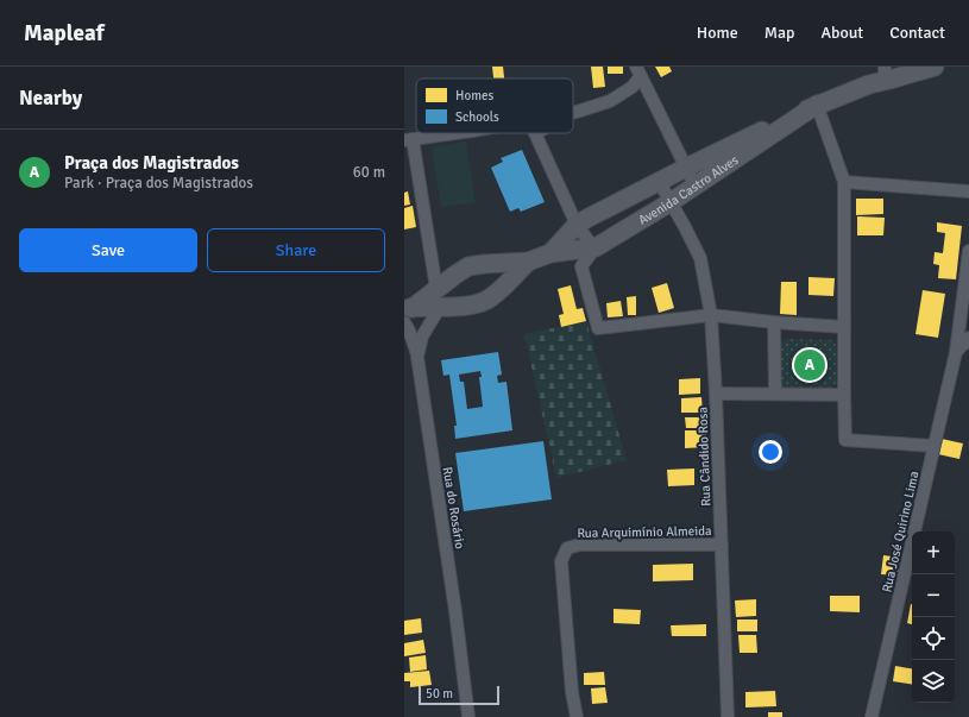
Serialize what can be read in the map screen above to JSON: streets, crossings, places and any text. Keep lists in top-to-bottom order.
{
  "streets": {
    "street": [
      "Avenida Castro Alves",
      "Rua Cândido Rosa",
      "Rua do Rosário",
      "Rua Arquimínio Almeida",
      "Rua José Quirino Lima"
    ]
  },
  "crossings": [
    ["Avenida Castro Alves", "Rua Cândido Rosa"],
    ["Avenida Castro Alves", "Rua do Rosário"],
    ["Rua Cândido Rosa", "Rua Arquimínio Almeida"]
  ],
  "legend": ["Homes", "Schools"],
  "scale_bar": "50 m",
  "page": {
    "header": "Mapleaf",
    "nav": [
      "Home",
      "Map",
      "About",
      "Contact"
    ],
    "heading": "Nearby",
    "list": [
      {
        "mark": "A",
        "name": "Praça dos Magistrados",
        "note": "Park · Praça dos Magistrados",
        "value": "60 m"
      }
    ],
    "buttons": ["Save", "Share"],
    "pins": "A",
    "map_buttons": ["+", "−"],
    "scale": "50 m"
  }
}
